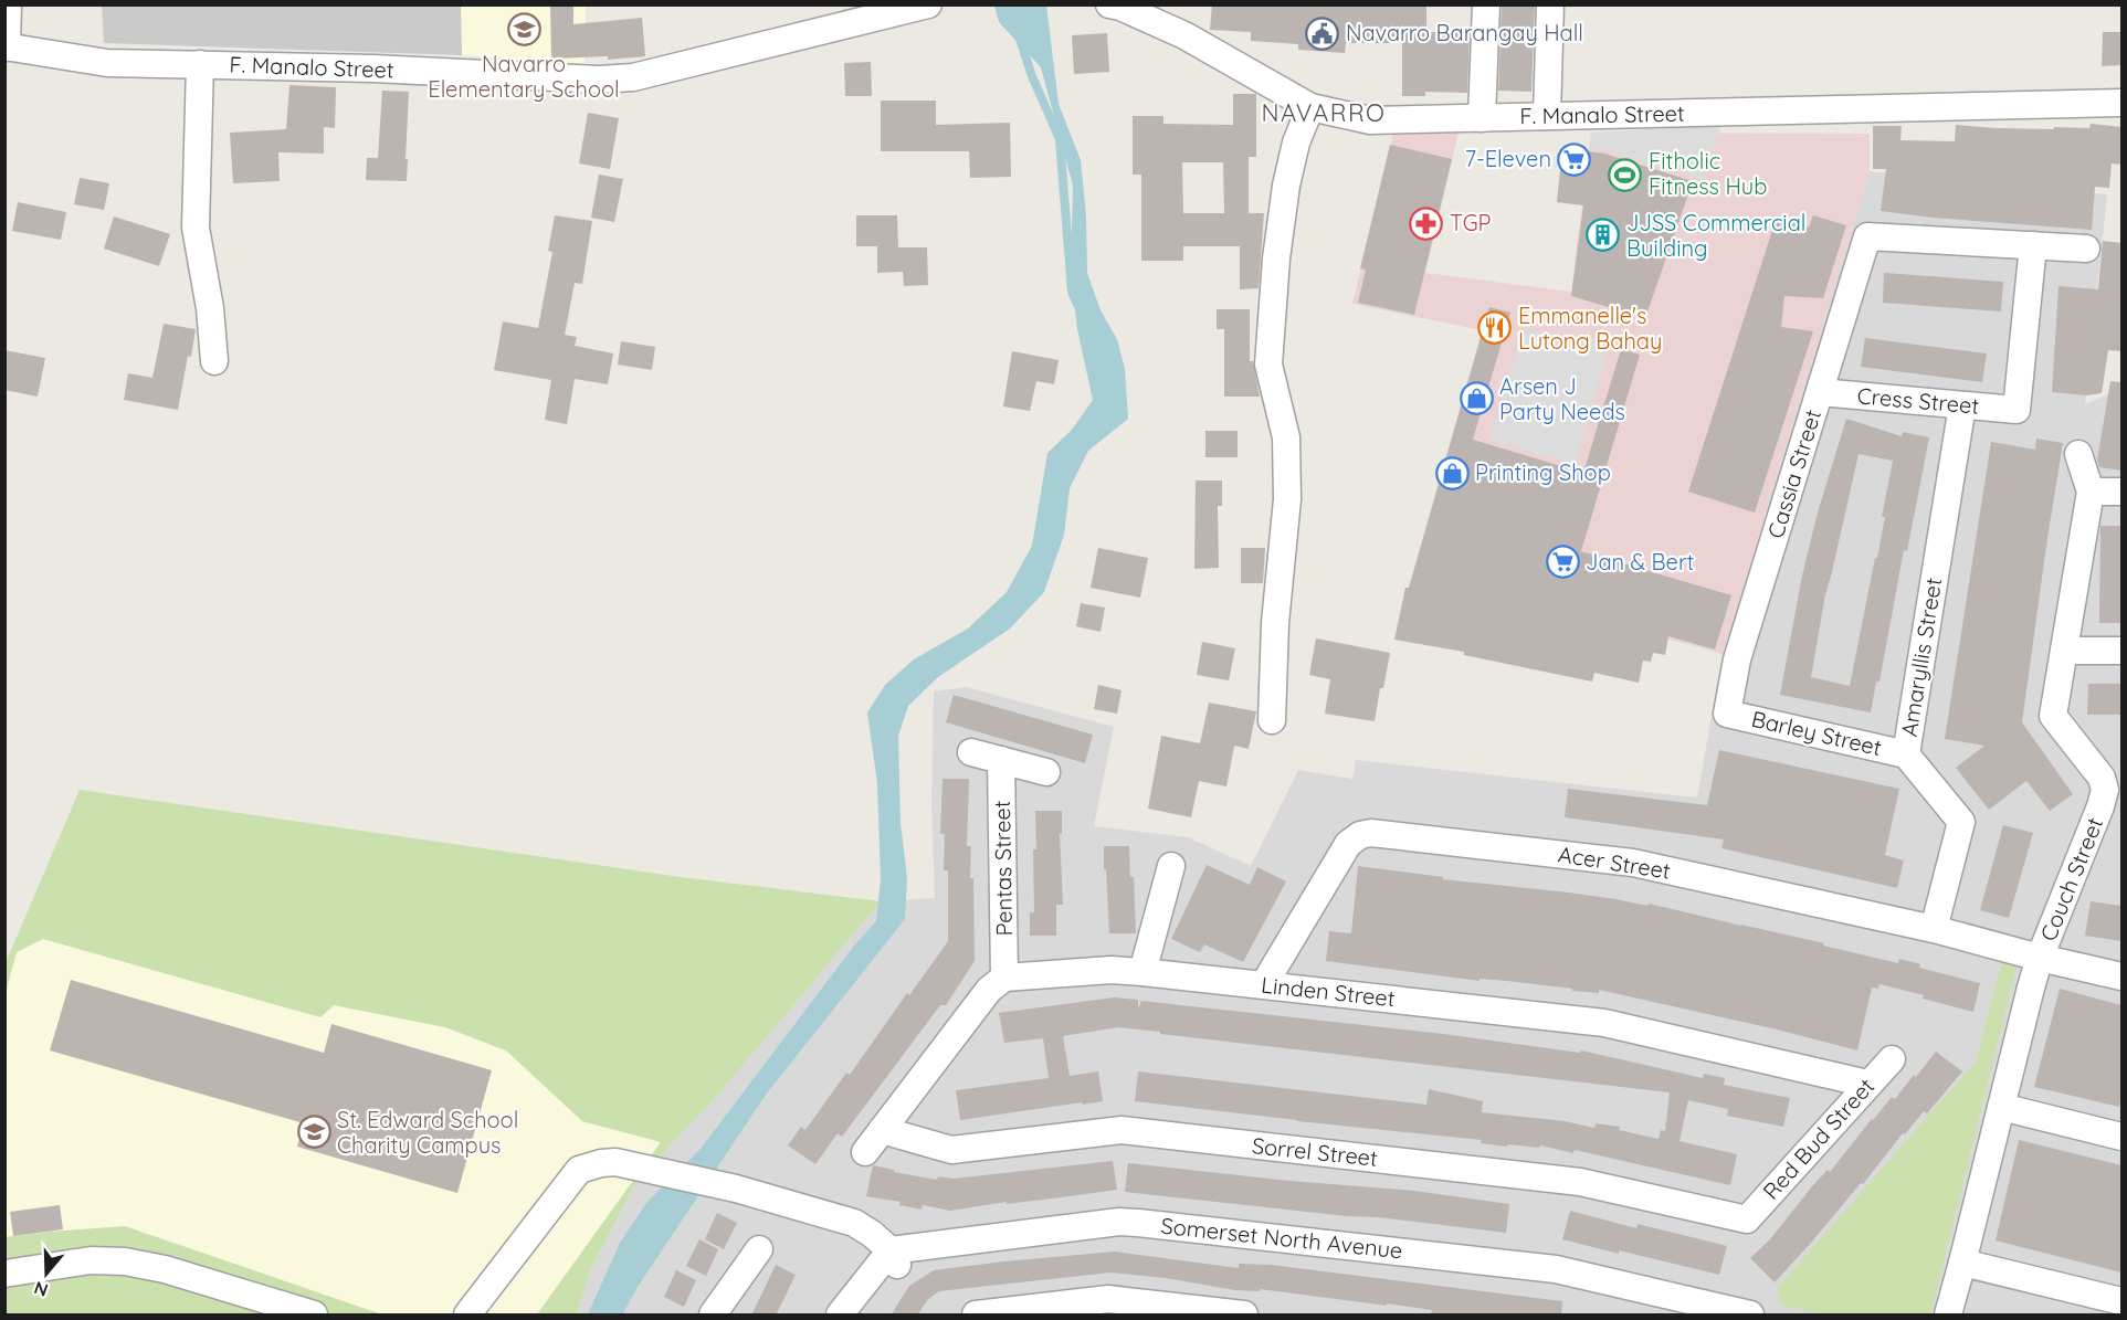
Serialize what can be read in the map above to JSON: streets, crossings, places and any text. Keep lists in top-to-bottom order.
{
  "streets": {
    "street": [
      "F. Manalo Street",
      "Cress Street",
      "Cassia Street",
      "Amaryllis Street",
      "Barley Street",
      "Acer Street",
      "Pentas Street",
      "Couch Street",
      "Linden Street",
      "Red Bud Street",
      "Sorrel Street",
      "Somerset North Avenue"
    ]
  },
  "crossings": [
    ["Cress Street", "Cassia Street"],
    ["Cress Street", "Amaryllis Street"],
    ["Cassia Street", "Barley Street"],
    ["Amaryllis Street", "Barley Street"],
    ["Amaryllis Street", "Acer Street"],
    ["Acer Street", "Couch Street"],
    ["Acer Street", "Linden Street"],
    ["Pentas Street", "Linden Street"],
    ["Linden Street", "Red Bud Street"],
    ["Red Bud Street", "Sorrel Street"]
  ],
  "districts": ["NAVARRO"],
  "places": {
    "school or university": ["Navarro Elementary School", "St. Edward School Charity Campus"],
    "public building": ["Navarro Barangay Hall"],
    "supermarket": ["7-Eleven", "Jan & Bert"],
    "sports": ["Fitholic Fitness Hub"],
    "pharmacy": ["TGP"],
    "building": ["JJSS Commercial Building"],
    "restaurant": ["Emmanelle's Lutong Bahay"],
    "shop": ["Arsen J Party Needs", "Printing Shop"]
  },
  "north": "bottom"
}
